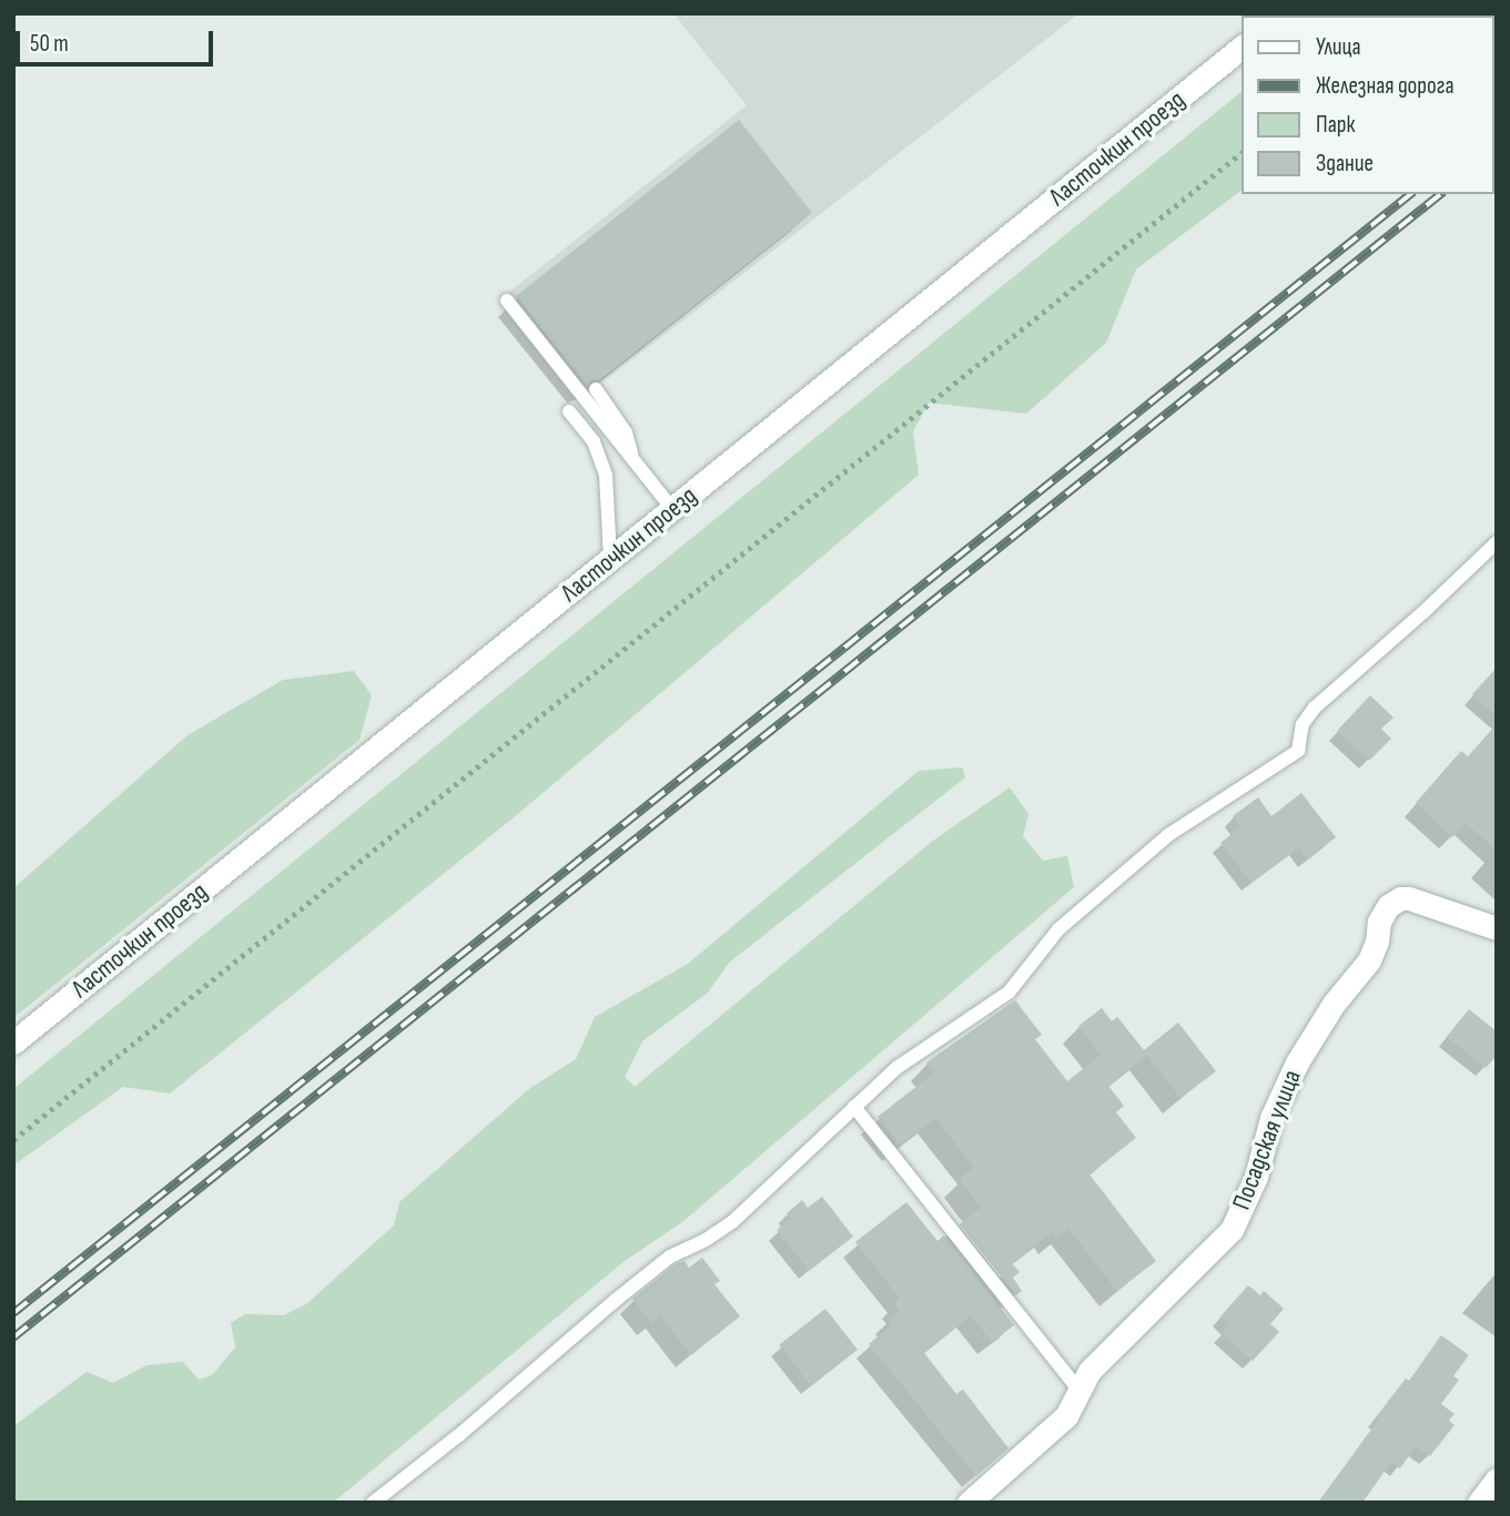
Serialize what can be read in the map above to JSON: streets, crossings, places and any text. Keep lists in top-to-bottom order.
{
  "streets": {
    "street": ["Ласточкин проезд", "Посадская улица"]
  },
  "legend": [
    "Улица",
    "Железная дорога",
    "Парк",
    "Здание"
  ],
  "scale_bar": "50 m"
}
